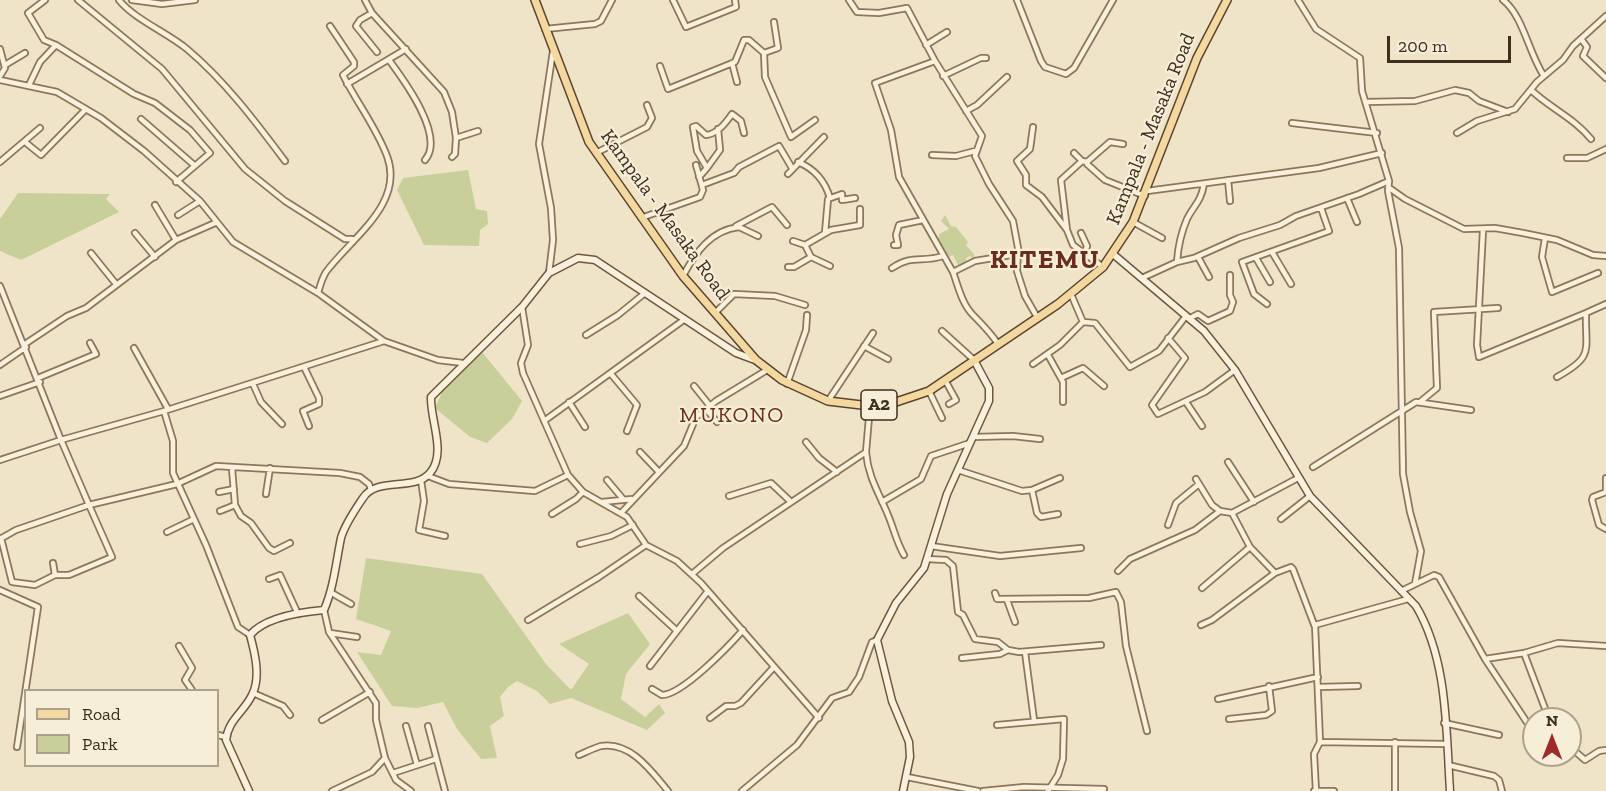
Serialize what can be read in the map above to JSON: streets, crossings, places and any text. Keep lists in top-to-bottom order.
{
  "streets": {
    "main road": ["Kampala - Masaka Road", "A2"]
  },
  "districts": ["KITEMU", "MUKONO"],
  "legend": ["Road", "Park"],
  "scale_bar": "200 m",
  "north": "top"
}
